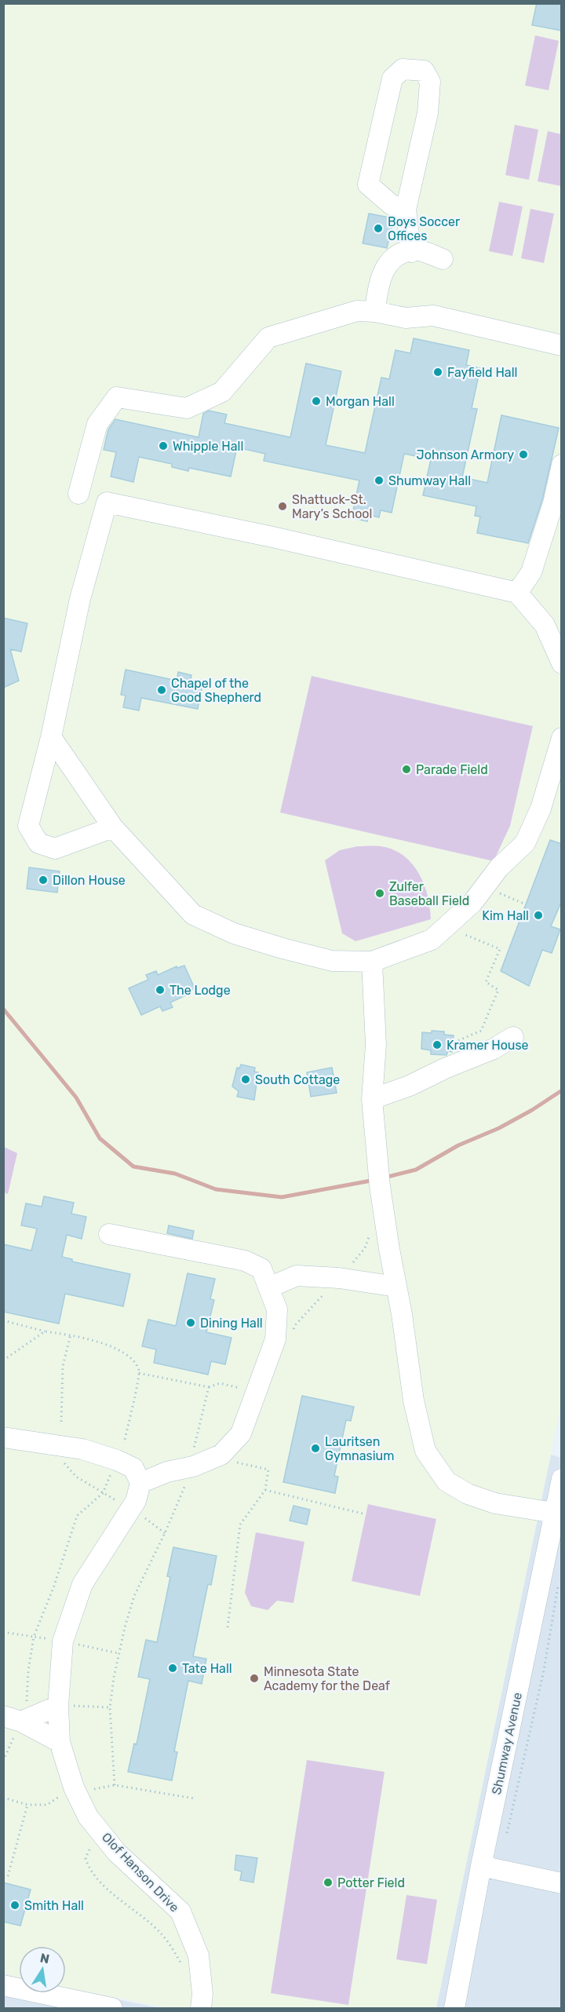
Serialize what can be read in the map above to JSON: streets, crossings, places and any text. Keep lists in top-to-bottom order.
{
  "streets": {
    "street": ["Shumway Avenue", "Olof Hanson Drive"]
  },
  "places": [
    "Boys Soccer Offices",
    "Fayfield Hall",
    "Morgan Hall",
    "Whipple Hall",
    "Johnson Armory",
    "Shumway Hall",
    "Shattuck-St. Mary’s School",
    "Chapel of the Good Shepherd",
    "Parade Field",
    "Dillon House",
    "Zulfer Baseball Field",
    "Kim Hall",
    "The Lodge",
    "Kramer House",
    "South Cottage",
    "Dining Hall",
    "Lauritsen Gymnasium",
    "Tate Hall",
    "Minnesota State Academy for the Deaf",
    "Potter Field",
    "Smith Hall"
  ],
  "north": "top"
}
